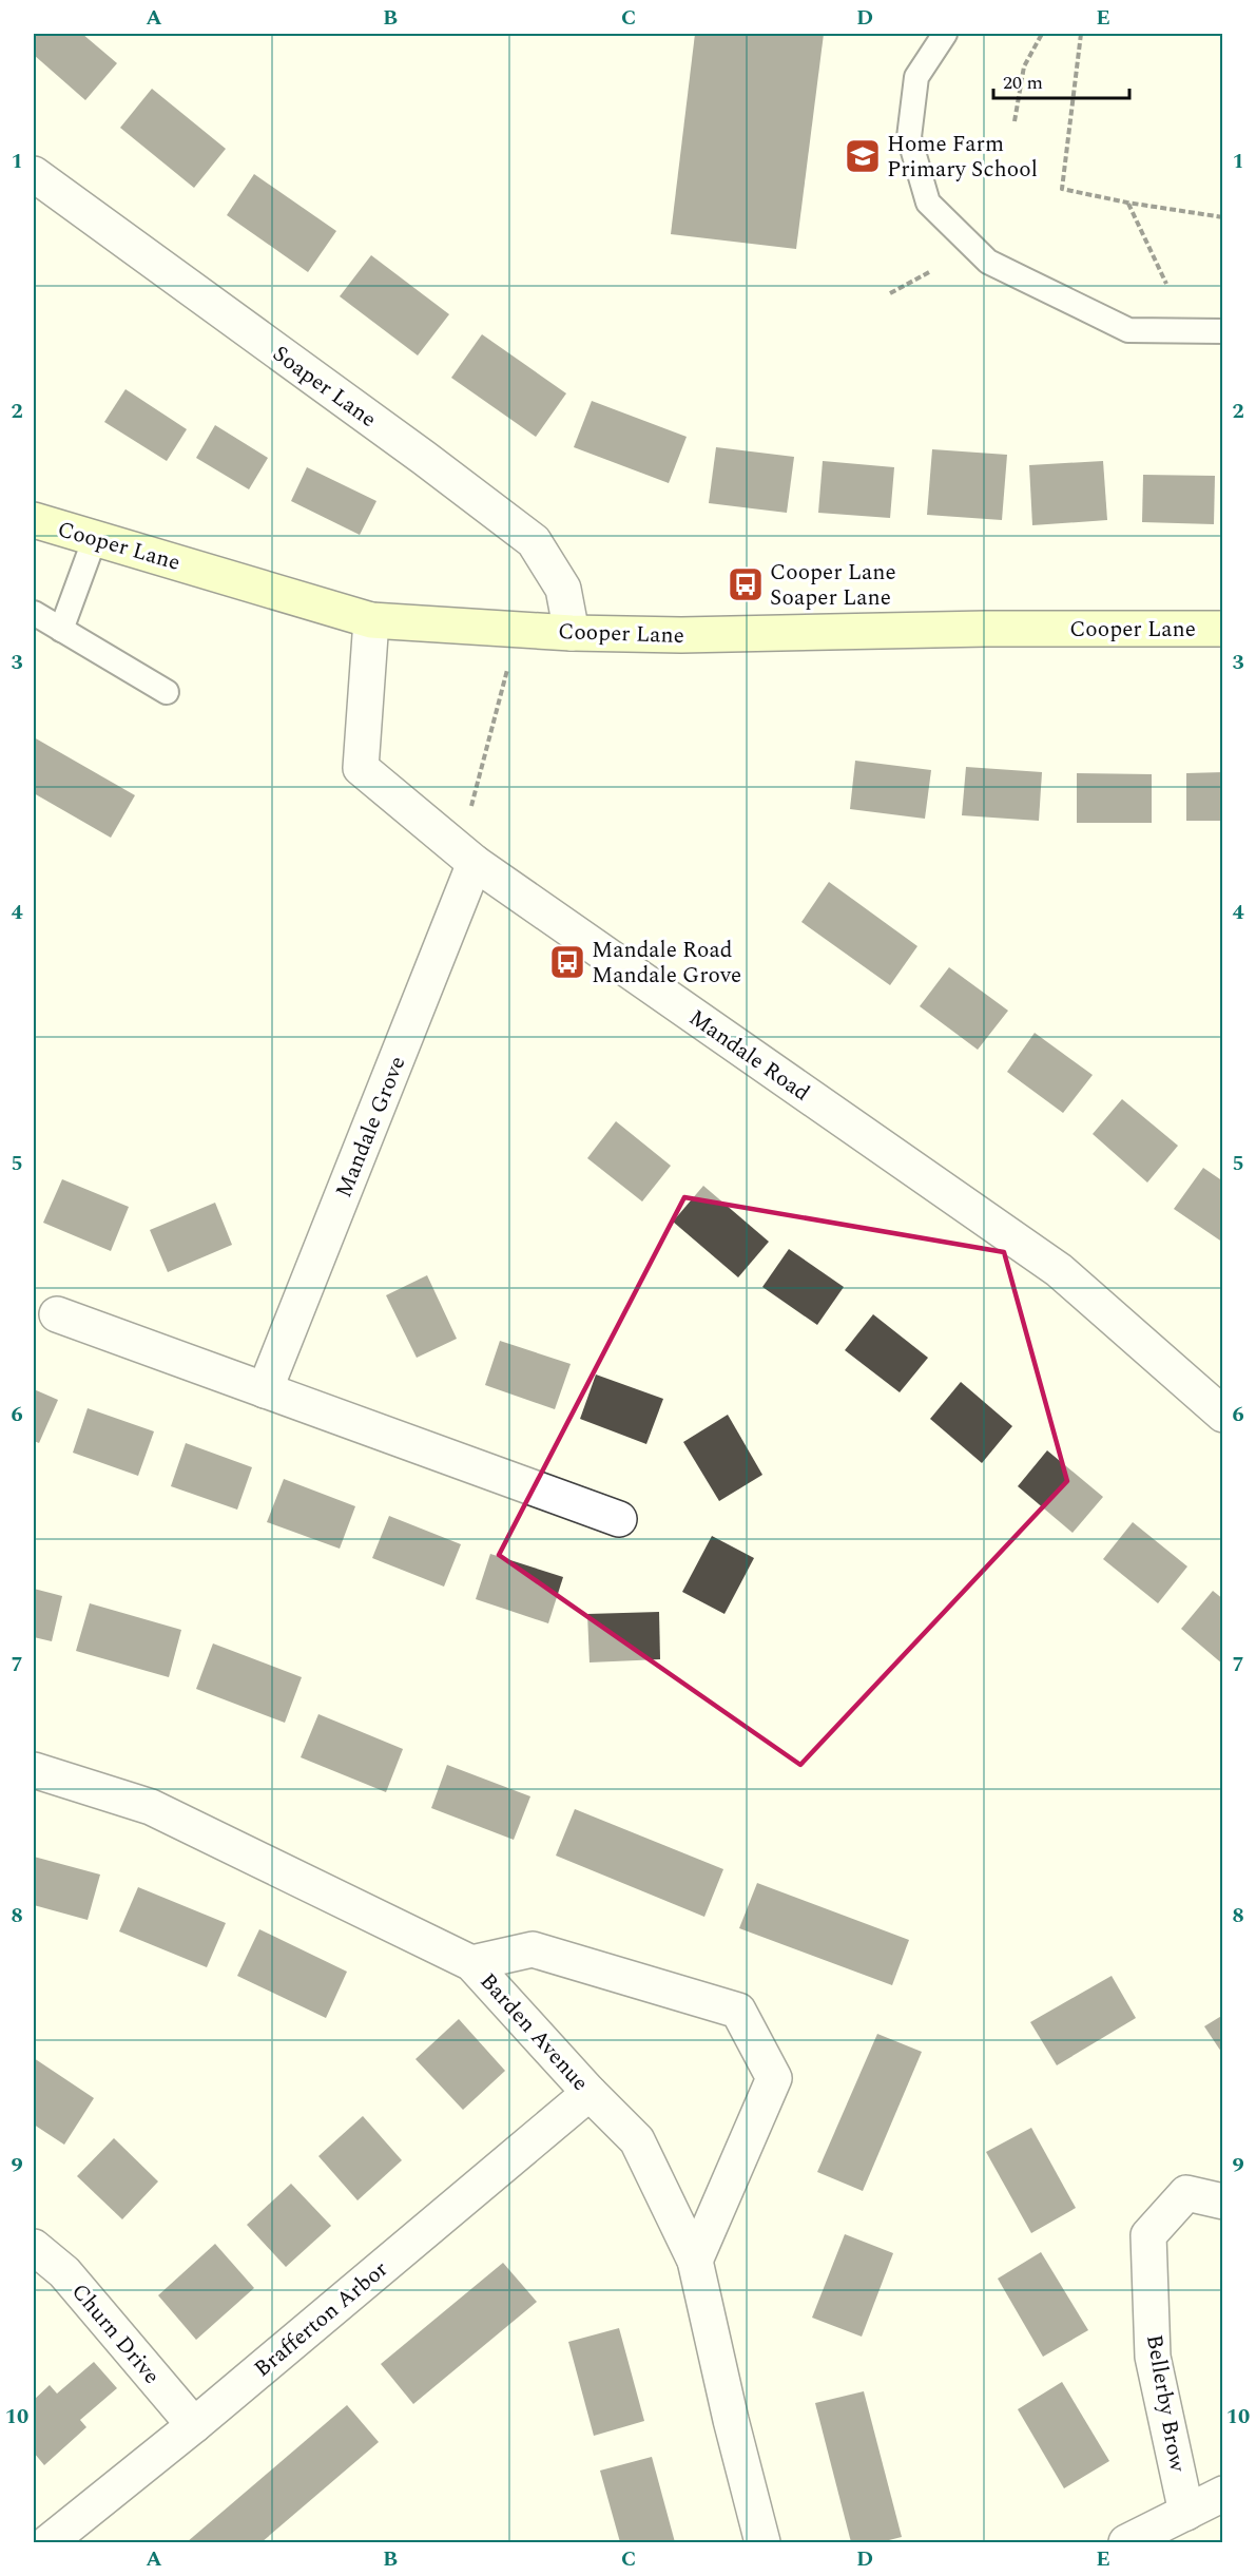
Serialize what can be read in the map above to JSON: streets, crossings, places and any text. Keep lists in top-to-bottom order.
{
  "streets": {
    "main road": ["Cooper Lane"],
    "street": [
      "Soaper Lane",
      "Mandale Road",
      "Mandale Grove",
      "Barden Avenue",
      "Brafferton Arbor",
      "Churn Drive",
      "Bellerby Brow"
    ]
  },
  "crossings": [
    ["Soaper Lane", "Cooper Lane"],
    ["Cooper Lane", "Mandale Road"],
    ["Mandale Road", "Mandale Grove"],
    ["Barden Avenue", "Brafferton Arbor"],
    ["Brafferton Arbor", "Churn Drive"]
  ],
  "places": {
    "school or university": ["Home Farm Primary School"],
    "bus stop": ["Cooper Lane Soaper Lane", "Mandale Road Mandale Grove"]
  },
  "scale_bar": "20 m",
  "grid": {
    "columns": [
      "A",
      "B",
      "C",
      "D",
      "E"
    ],
    "rows": [
      "1",
      "2",
      "3",
      "4",
      "5",
      "6",
      "7",
      "8",
      "9",
      "10"
    ]
  }
}
